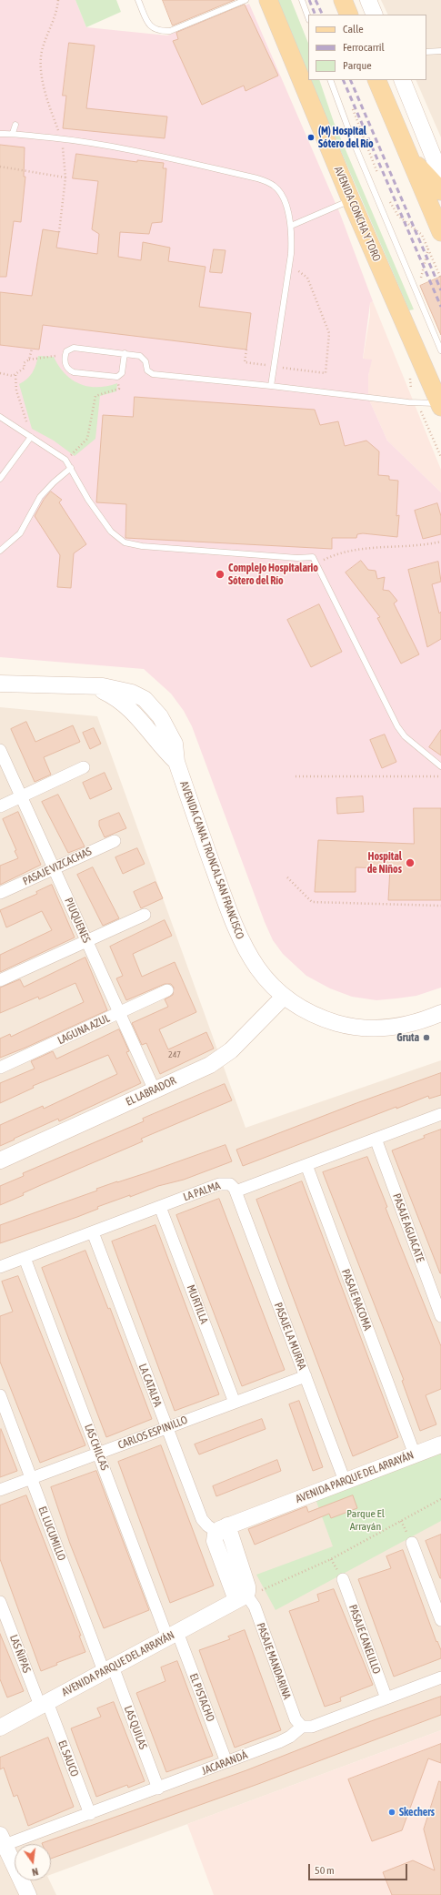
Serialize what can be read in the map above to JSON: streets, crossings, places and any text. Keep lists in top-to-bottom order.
{
  "streets": {
    "main road": ["AVENIDA CONCHA Y TORO"],
    "street": [
      "AVENIDA CANAL TRONCAL SAN FRANCISCO",
      "PASAJE VIZCACHAS",
      "PIUQUENES",
      "LAGUNA AZUL",
      "EL LABRADOR",
      "LA PALMA",
      "PASAJE AGUACATE",
      "PASAJE RACOMA",
      "MURTILLA",
      "PASAJE LA MURRA",
      "LA CATALPA",
      "CARLOS ESPINILLO",
      "LAS CHILCAS",
      "AVENIDA PARQUE DEL ARRAYÁN",
      "EL LUCUMILLO",
      "PASAJE CANELILLO",
      "LAS ÑIPAS",
      "PASAJE MANDARINA",
      "EL PISTACHO",
      "LAS QUILAS",
      "EL SAUCO",
      "JACARANDÁ"
    ]
  },
  "crossings": [
    ["AVENIDA CANAL TRONCAL SAN FRANCISCO", "EL LABRADOR"],
    ["PASAJE VIZCACHAS", "PIUQUENES"],
    ["PIUQUENES", "LAGUNA AZUL"],
    ["PIUQUENES", "EL LABRADOR"],
    ["LA PALMA", "PASAJE AGUACATE"],
    ["LA PALMA", "PASAJE RACOMA"],
    ["LA PALMA", "MURTILLA"],
    ["LA PALMA", "PASAJE LA MURRA"],
    ["LA PALMA", "LA CATALPA"],
    ["LA PALMA", "LAS CHILCAS"],
    ["PASAJE RACOMA", "AVENIDA PARQUE DEL ARRAYÁN"],
    ["MURTILLA", "CARLOS ESPINILLO"],
    ["PASAJE LA MURRA", "CARLOS ESPINILLO"],
    ["PASAJE LA MURRA", "AVENIDA PARQUE DEL ARRAYÁN"],
    ["LA CATALPA", "CARLOS ESPINILLO"],
    ["LA CATALPA", "AVENIDA PARQUE DEL ARRAYÁN"],
    ["CARLOS ESPINILLO", "LAS CHILCAS"],
    ["CARLOS ESPINILLO", "EL LUCUMILLO"],
    ["LAS CHILCAS", "AVENIDA PARQUE DEL ARRAYÁN"],
    ["LAS CHILCAS", "EL PISTACHO"],
    ["AVENIDA PARQUE DEL ARRAYÁN", "EL LUCUMILLO"],
    ["AVENIDA PARQUE DEL ARRAYÁN", "LAS ÑIPAS"],
    ["AVENIDA PARQUE DEL ARRAYÁN", "PASAJE MANDARINA"],
    ["AVENIDA PARQUE DEL ARRAYÁN", "EL PISTACHO"],
    ["AVENIDA PARQUE DEL ARRAYÁN", "LAS QUILAS"],
    ["AVENIDA PARQUE DEL ARRAYÁN", "EL SAUCO"],
    ["EL LUCUMILLO", "LAS QUILAS"],
    ["PASAJE CANELILLO", "JACARANDÁ"],
    ["LAS ÑIPAS", "EL SAUCO"],
    ["PASAJE MANDARINA", "JACARANDÁ"],
    ["EL PISTACHO", "JACARANDÁ"],
    ["LAS QUILAS", "JACARANDÁ"],
    ["EL SAUCO", "JACARANDÁ"]
  ],
  "parks": ["Parque El Arrayán"],
  "places": [
    "(M) Hospital Sótero del Río",
    "Complejo Hospitalario Sótero del Río",
    "Hospital de Niños",
    "Gruta",
    "Skechers"
  ],
  "house_numbers": ["247"],
  "legend": ["Calle", "Ferrocarril", "Parque"],
  "scale_bar": "50 m",
  "north": "bottom"
}
